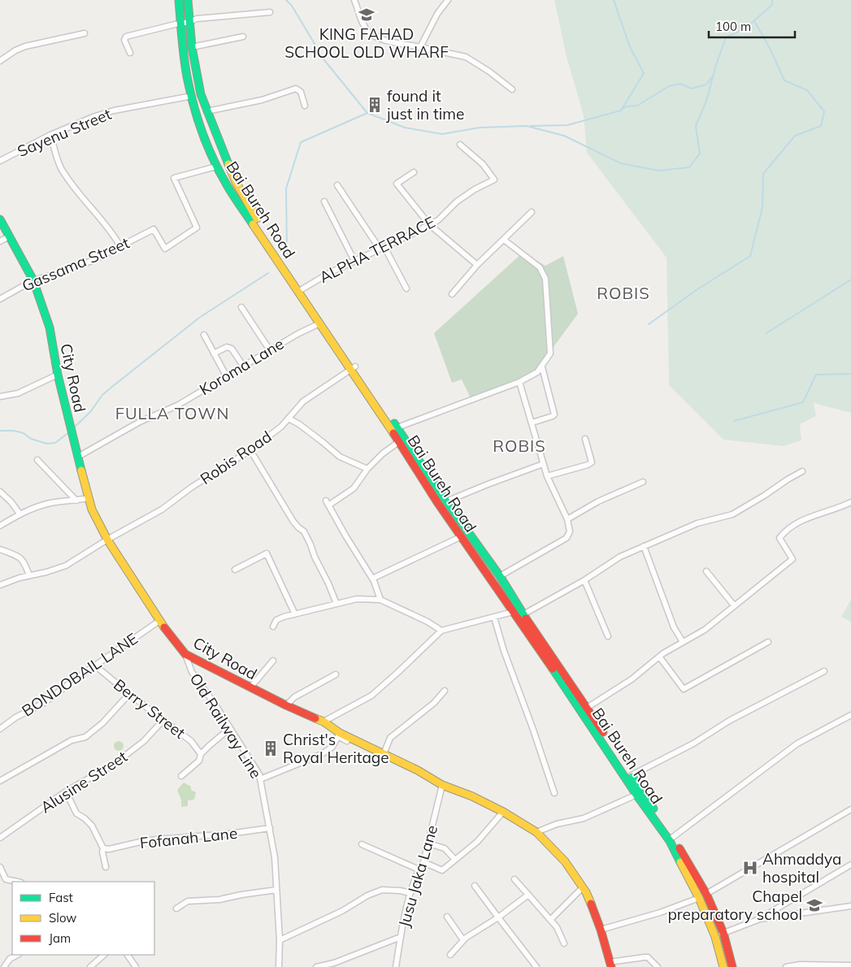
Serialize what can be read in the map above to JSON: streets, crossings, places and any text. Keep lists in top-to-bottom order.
{
  "streets": {
    "main road": ["Bai Bureh Road", "City Road"],
    "street": [
      "Sayenu Street",
      "ALPHA TERRACE",
      "Gassama Street",
      "Koroma Lane",
      "Robis Road",
      "BONDOBAIL LANE",
      "Berry Street",
      "Old Railway Line",
      "Alusine Street",
      "Fofanah Lane",
      "Jusu Jaka Lane"
    ]
  },
  "crossings": [
    ["Sayenu Street", "Bai Bureh Road"],
    ["Bai Bureh Road", "ALPHA TERRACE"],
    ["Bai Bureh Road", "Gassama Street"],
    ["Bai Bureh Road", "Koroma Lane"],
    ["Bai Bureh Road", "Robis Road"],
    ["Gassama Street", "City Road"],
    ["Koroma Lane", "City Road"],
    ["City Road", "Robis Road"],
    ["City Road", "BONDOBAIL LANE"],
    ["City Road", "Old Railway Line"],
    ["City Road", "Jusu Jaka Lane"],
    ["BONDOBAIL LANE", "Berry Street"],
    ["Berry Street", "Alusine Street"],
    ["Old Railway Line", "Fofanah Lane"]
  ],
  "districts": ["ROBIS", "FULLA TOWN", "ROBIS"],
  "places": {
    "school or university": ["KING FAHAD SCHOOL OLD WHARF", "Chapel preparatory school"],
    "building": ["found it just in time", "Christ's Royal Heritage"],
    "hospital": ["Ahmaddya hospital"]
  },
  "legend": ["Fast", "Slow", "Jam"],
  "scale_bar": "100 m"
}
